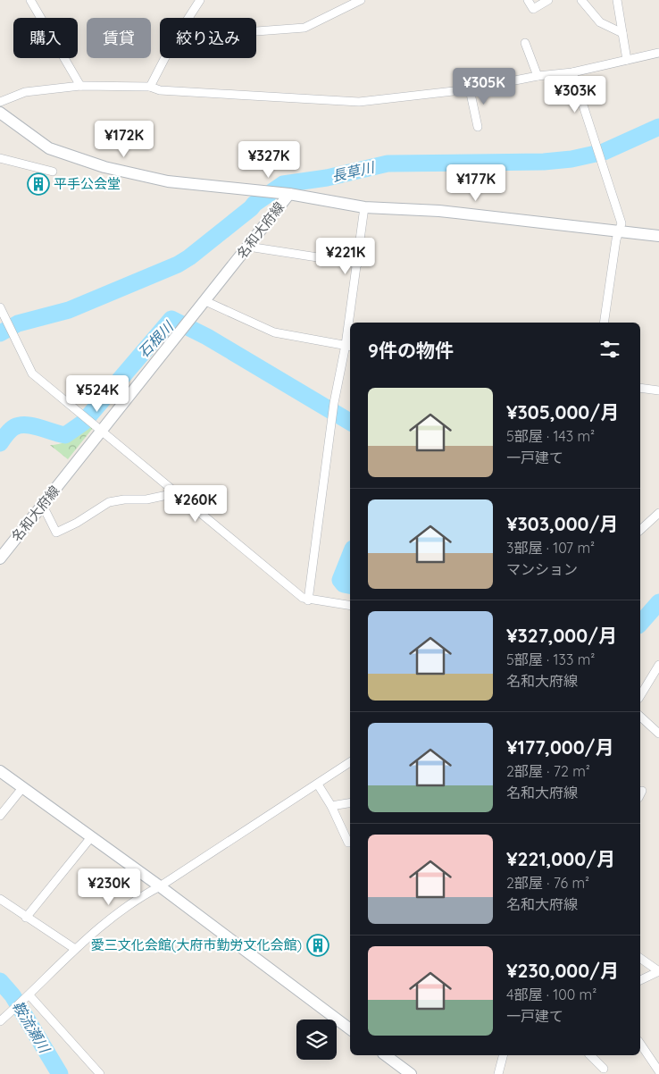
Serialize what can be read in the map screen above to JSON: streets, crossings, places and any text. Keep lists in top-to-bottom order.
{
  "streets": {
    "main road": ["名和大府線"]
  },
  "water": ["長草川", "石根川", "鞍流瀬川"],
  "places": {
    "building": ["平手公会堂", "愛三文化会館(大府市勤労文化会館)"]
  },
  "page": {
    "chip": ["購入", "賃貸", "絞り込み"],
    "price": [
      "¥305K",
      "¥303K",
      "¥172K",
      "¥327K",
      "¥177K",
      "¥221K",
      "¥524K",
      "¥260K",
      "¥230K"
    ],
    "heading": "9件の物件",
    "list": [
      {
        "name": "¥305,000/月",
        "note": "5部屋 · 143 m² · 一戸建て"
      },
      {
        "name": "¥303,000/月",
        "note": "3部屋 · 107 m² · マンション"
      },
      {
        "name": "¥327,000/月",
        "note": "5部屋 · 133 m² · 名和大府線"
      },
      {
        "name": "¥177,000/月",
        "note": "2部屋 · 72 m² · 名和大府線"
      },
      {
        "name": "¥221,000/月",
        "note": "2部屋 · 76 m² · 名和大府線"
      },
      {
        "name": "¥230,000/月",
        "note": "4部屋 · 100 m² · 一戸建て"
      }
    ]
  }
}
